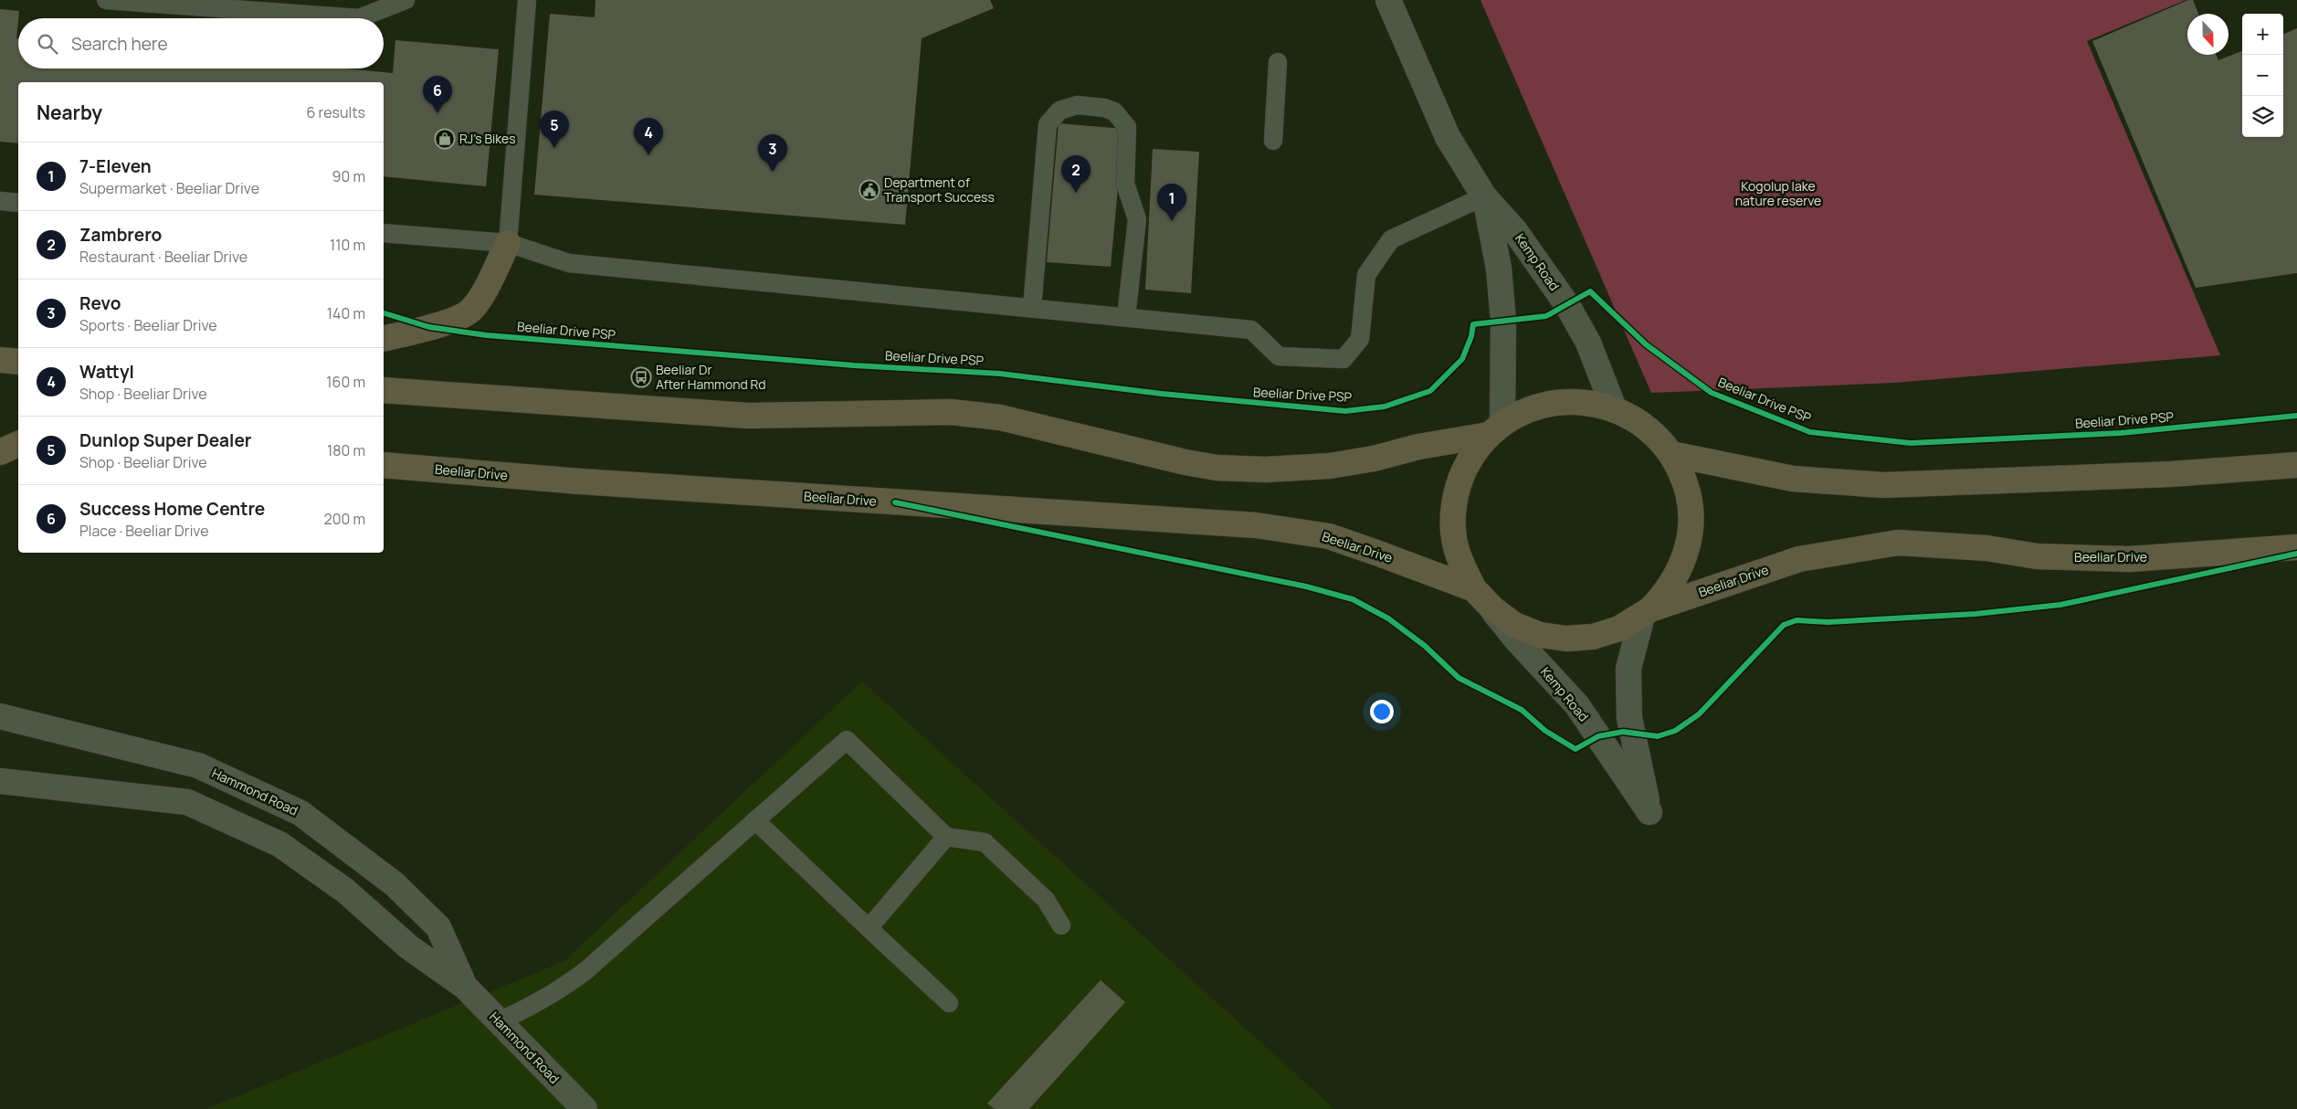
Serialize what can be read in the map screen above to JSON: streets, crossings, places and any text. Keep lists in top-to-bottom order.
{
  "streets": {
    "highway": ["Beeliar Drive"],
    "main road": ["Kemp Road", "Hammond Road"],
    "cycle path": ["Beeliar Drive PSP"]
  },
  "crossings": [
    ["Kemp Road", "Beeliar Drive"]
  ],
  "parks": ["Kogolup lake nature reserve"],
  "places": {
    "shop": ["RJ's Bikes"],
    "public building": ["Department of Transport Success"],
    "bus stop": ["Beeliar Dr After Hammond Rd"]
  },
  "north": "bottom",
  "page": {
    "map_buttons": ["+", "−"],
    "search": "Search here",
    "pins": [
      "6",
      "5",
      "4",
      "3",
      "2",
      "1"
    ],
    "heading": ["Nearby", "6 results"],
    "list": [
      {
        "mark": "1",
        "name": "7-Eleven",
        "note": "Supermarket · Beeliar Drive",
        "value": "90 m"
      },
      {
        "mark": "2",
        "name": "Zambrero",
        "note": "Restaurant · Beeliar Drive",
        "value": "110 m"
      },
      {
        "mark": "3",
        "name": "Revo",
        "note": "Sports · Beeliar Drive",
        "value": "140 m"
      },
      {
        "mark": "4",
        "name": "Wattyl",
        "note": "Shop · Beeliar Drive",
        "value": "160 m"
      },
      {
        "mark": "5",
        "name": "Dunlop Super Dealer",
        "note": "Shop · Beeliar Drive",
        "value": "180 m"
      },
      {
        "mark": "6",
        "name": "Success Home Centre",
        "note": "Place · Beeliar Drive",
        "value": "200 m"
      }
    ]
  }
}
